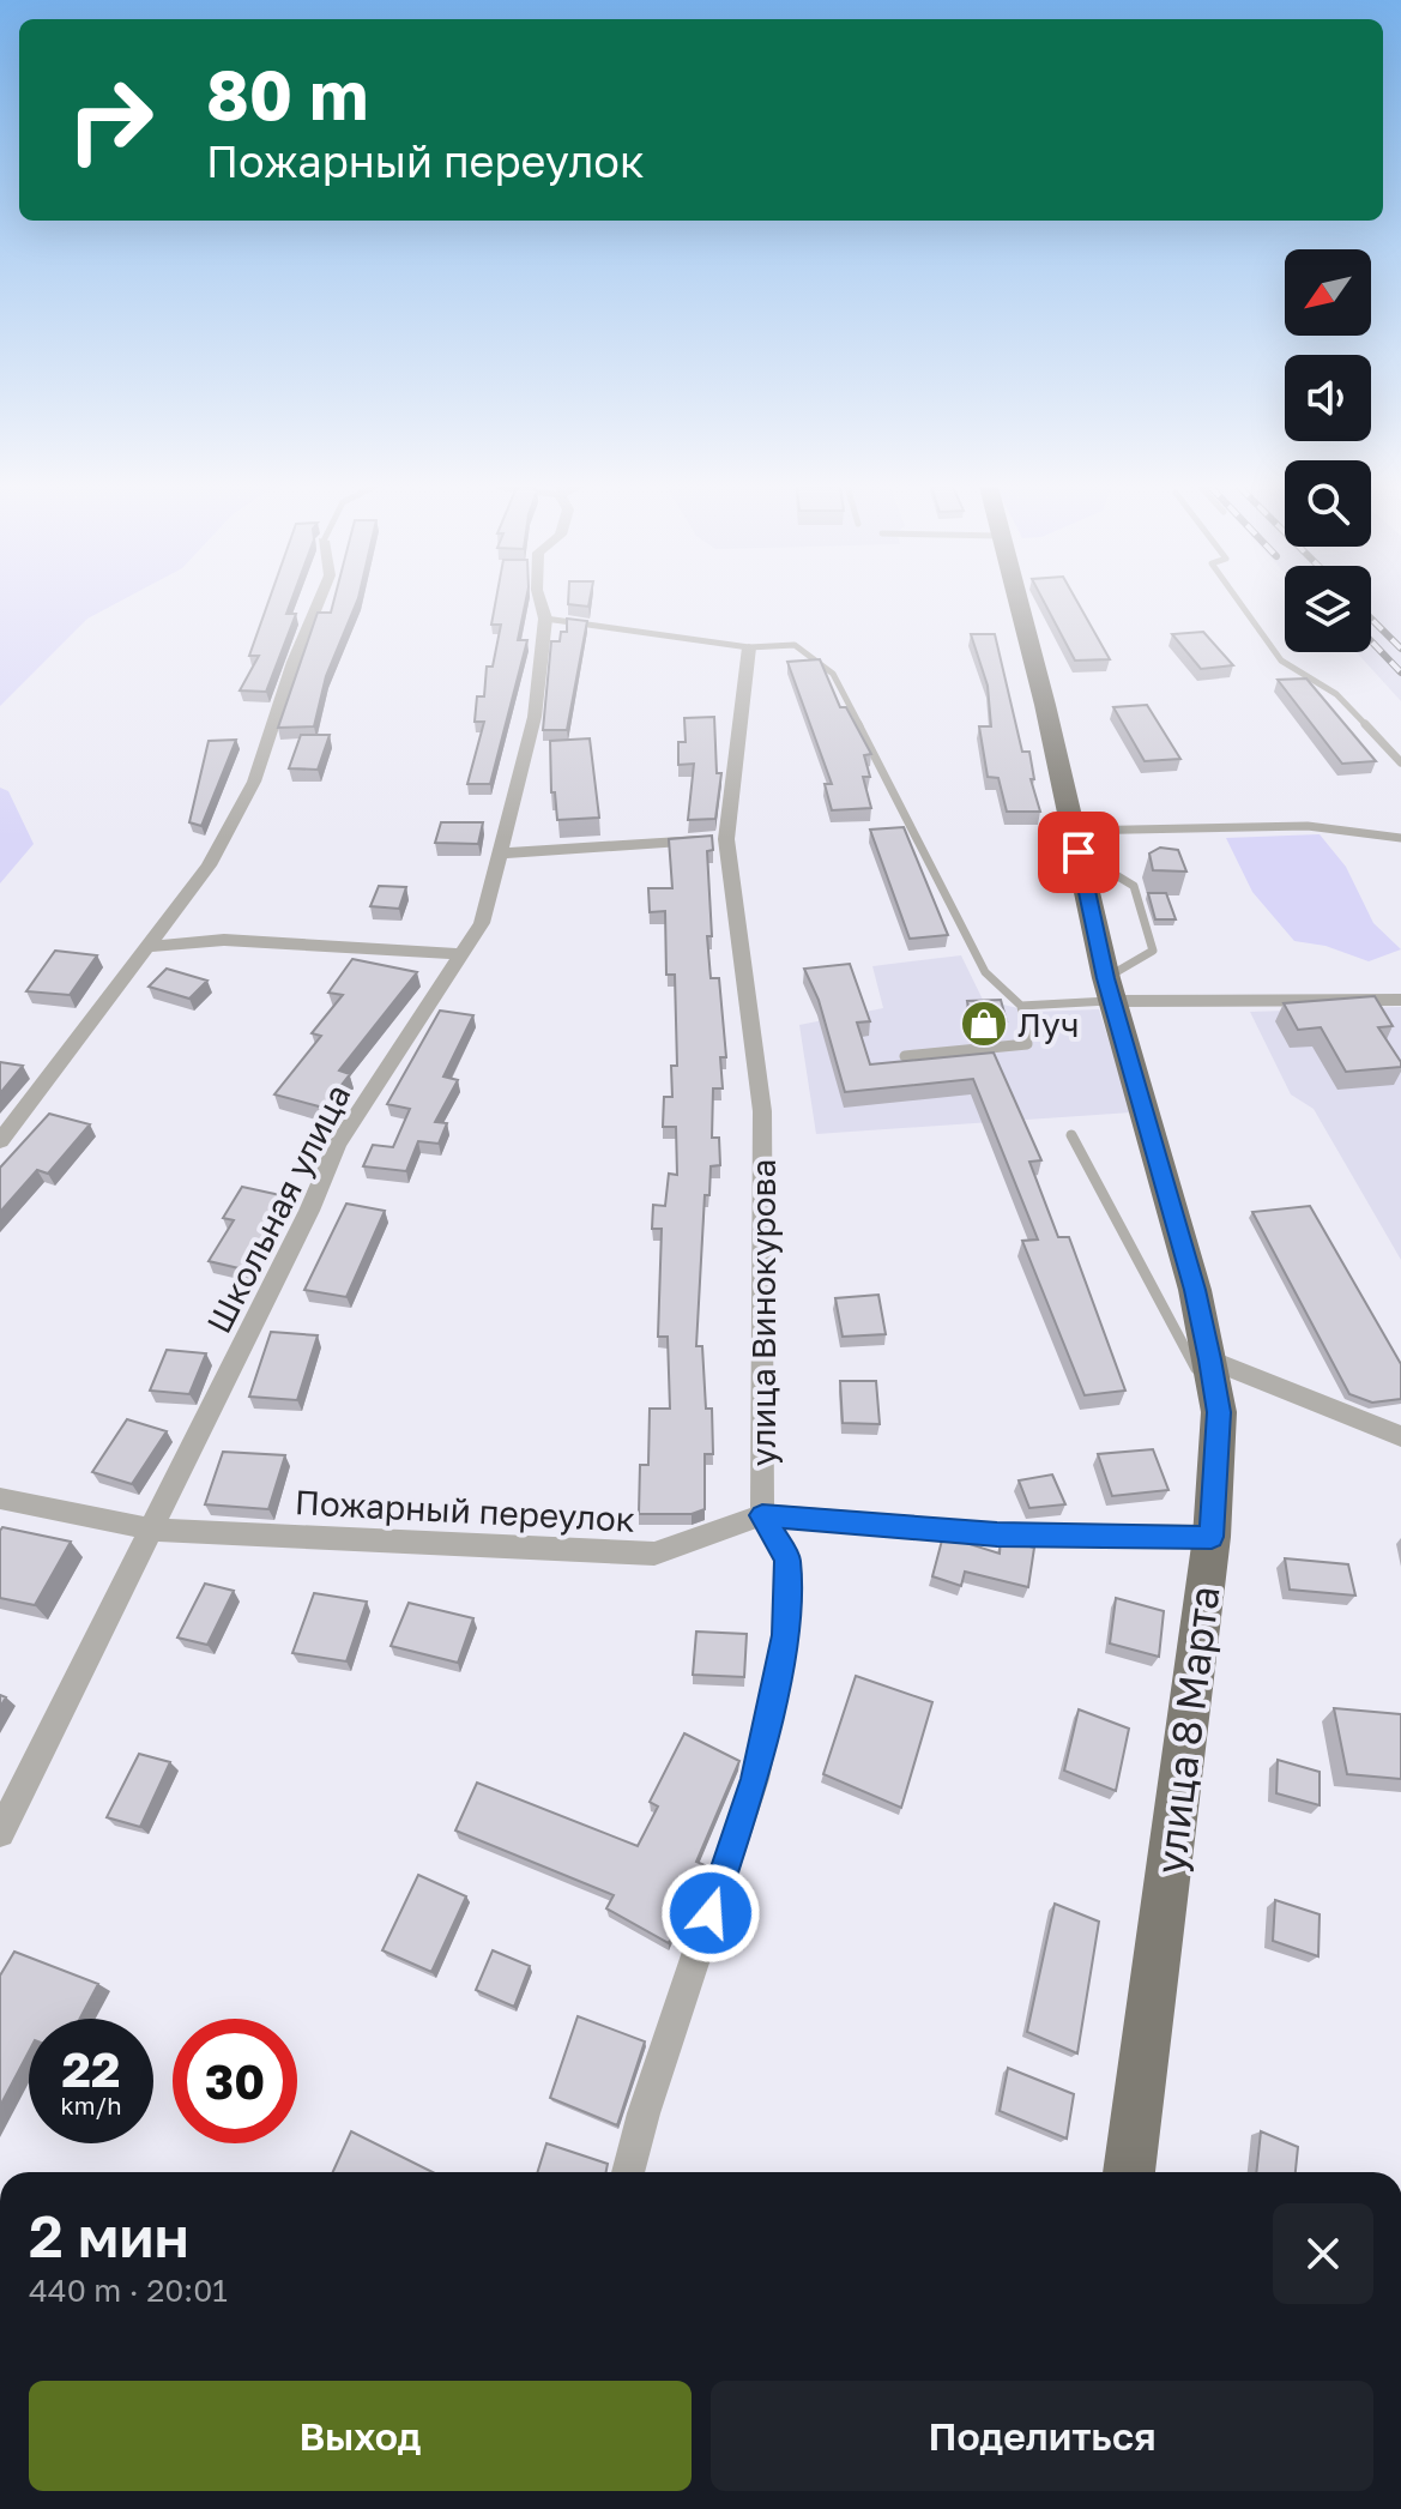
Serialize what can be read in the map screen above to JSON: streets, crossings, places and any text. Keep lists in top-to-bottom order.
{
  "streets": {
    "main road": ["улица 8 Марта"],
    "street": ["Школьная улица", "улица Винокурова", "Пожарный переулок"]
  },
  "crossings": [
    ["Школьная улица", "Пожарный переулок"],
    ["улица Винокурова", "Пожарный переулок"],
    ["Пожарный переулок", "улица 8 Марта"]
  ],
  "places": {
    "shop": ["Луч"]
  },
  "north": "bottom left",
  "page": {
    "turn": ["80 m", "Пожарный переулок"],
    "speed": "22 km/h",
    "limit": "30",
    "heading": ["2 мин", "440 m · 20:01"],
    "buttons": ["Выход", "Поделиться"]
  }
}
